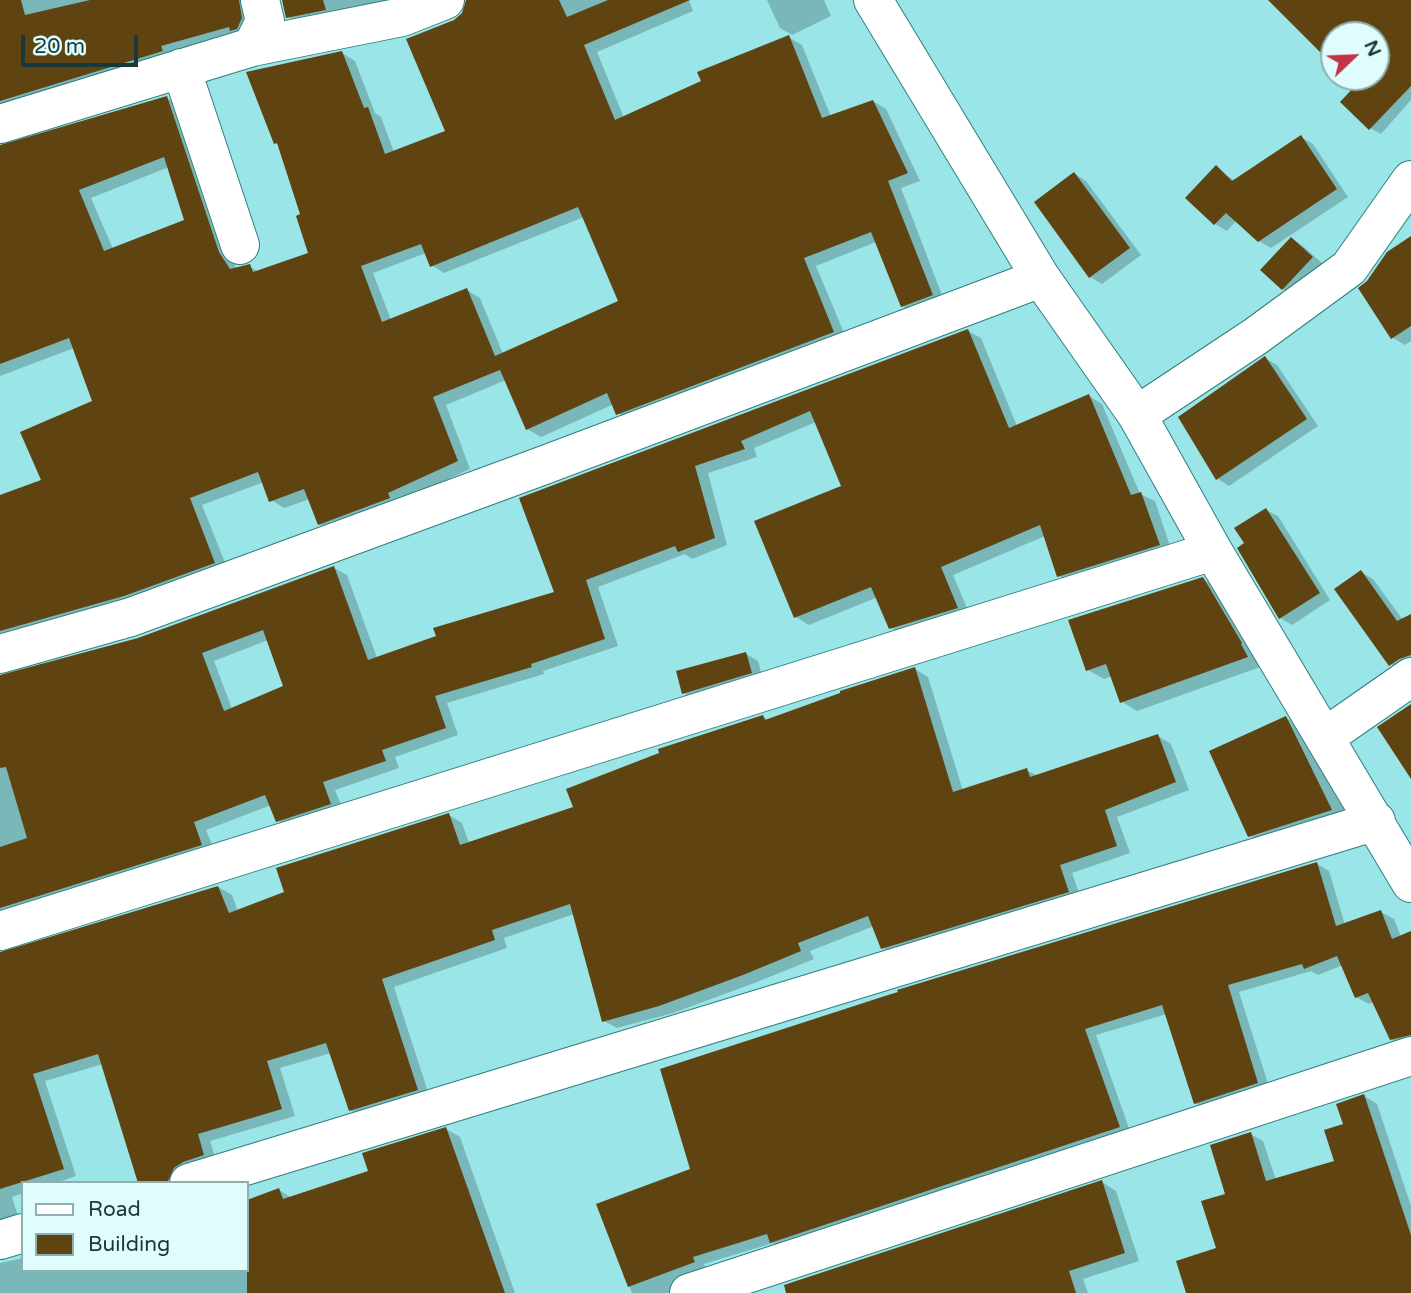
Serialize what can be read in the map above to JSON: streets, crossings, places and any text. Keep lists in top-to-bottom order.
{
  "legend": ["Road", "Building"],
  "scale_bar": "20 m",
  "north": "top right"
}
